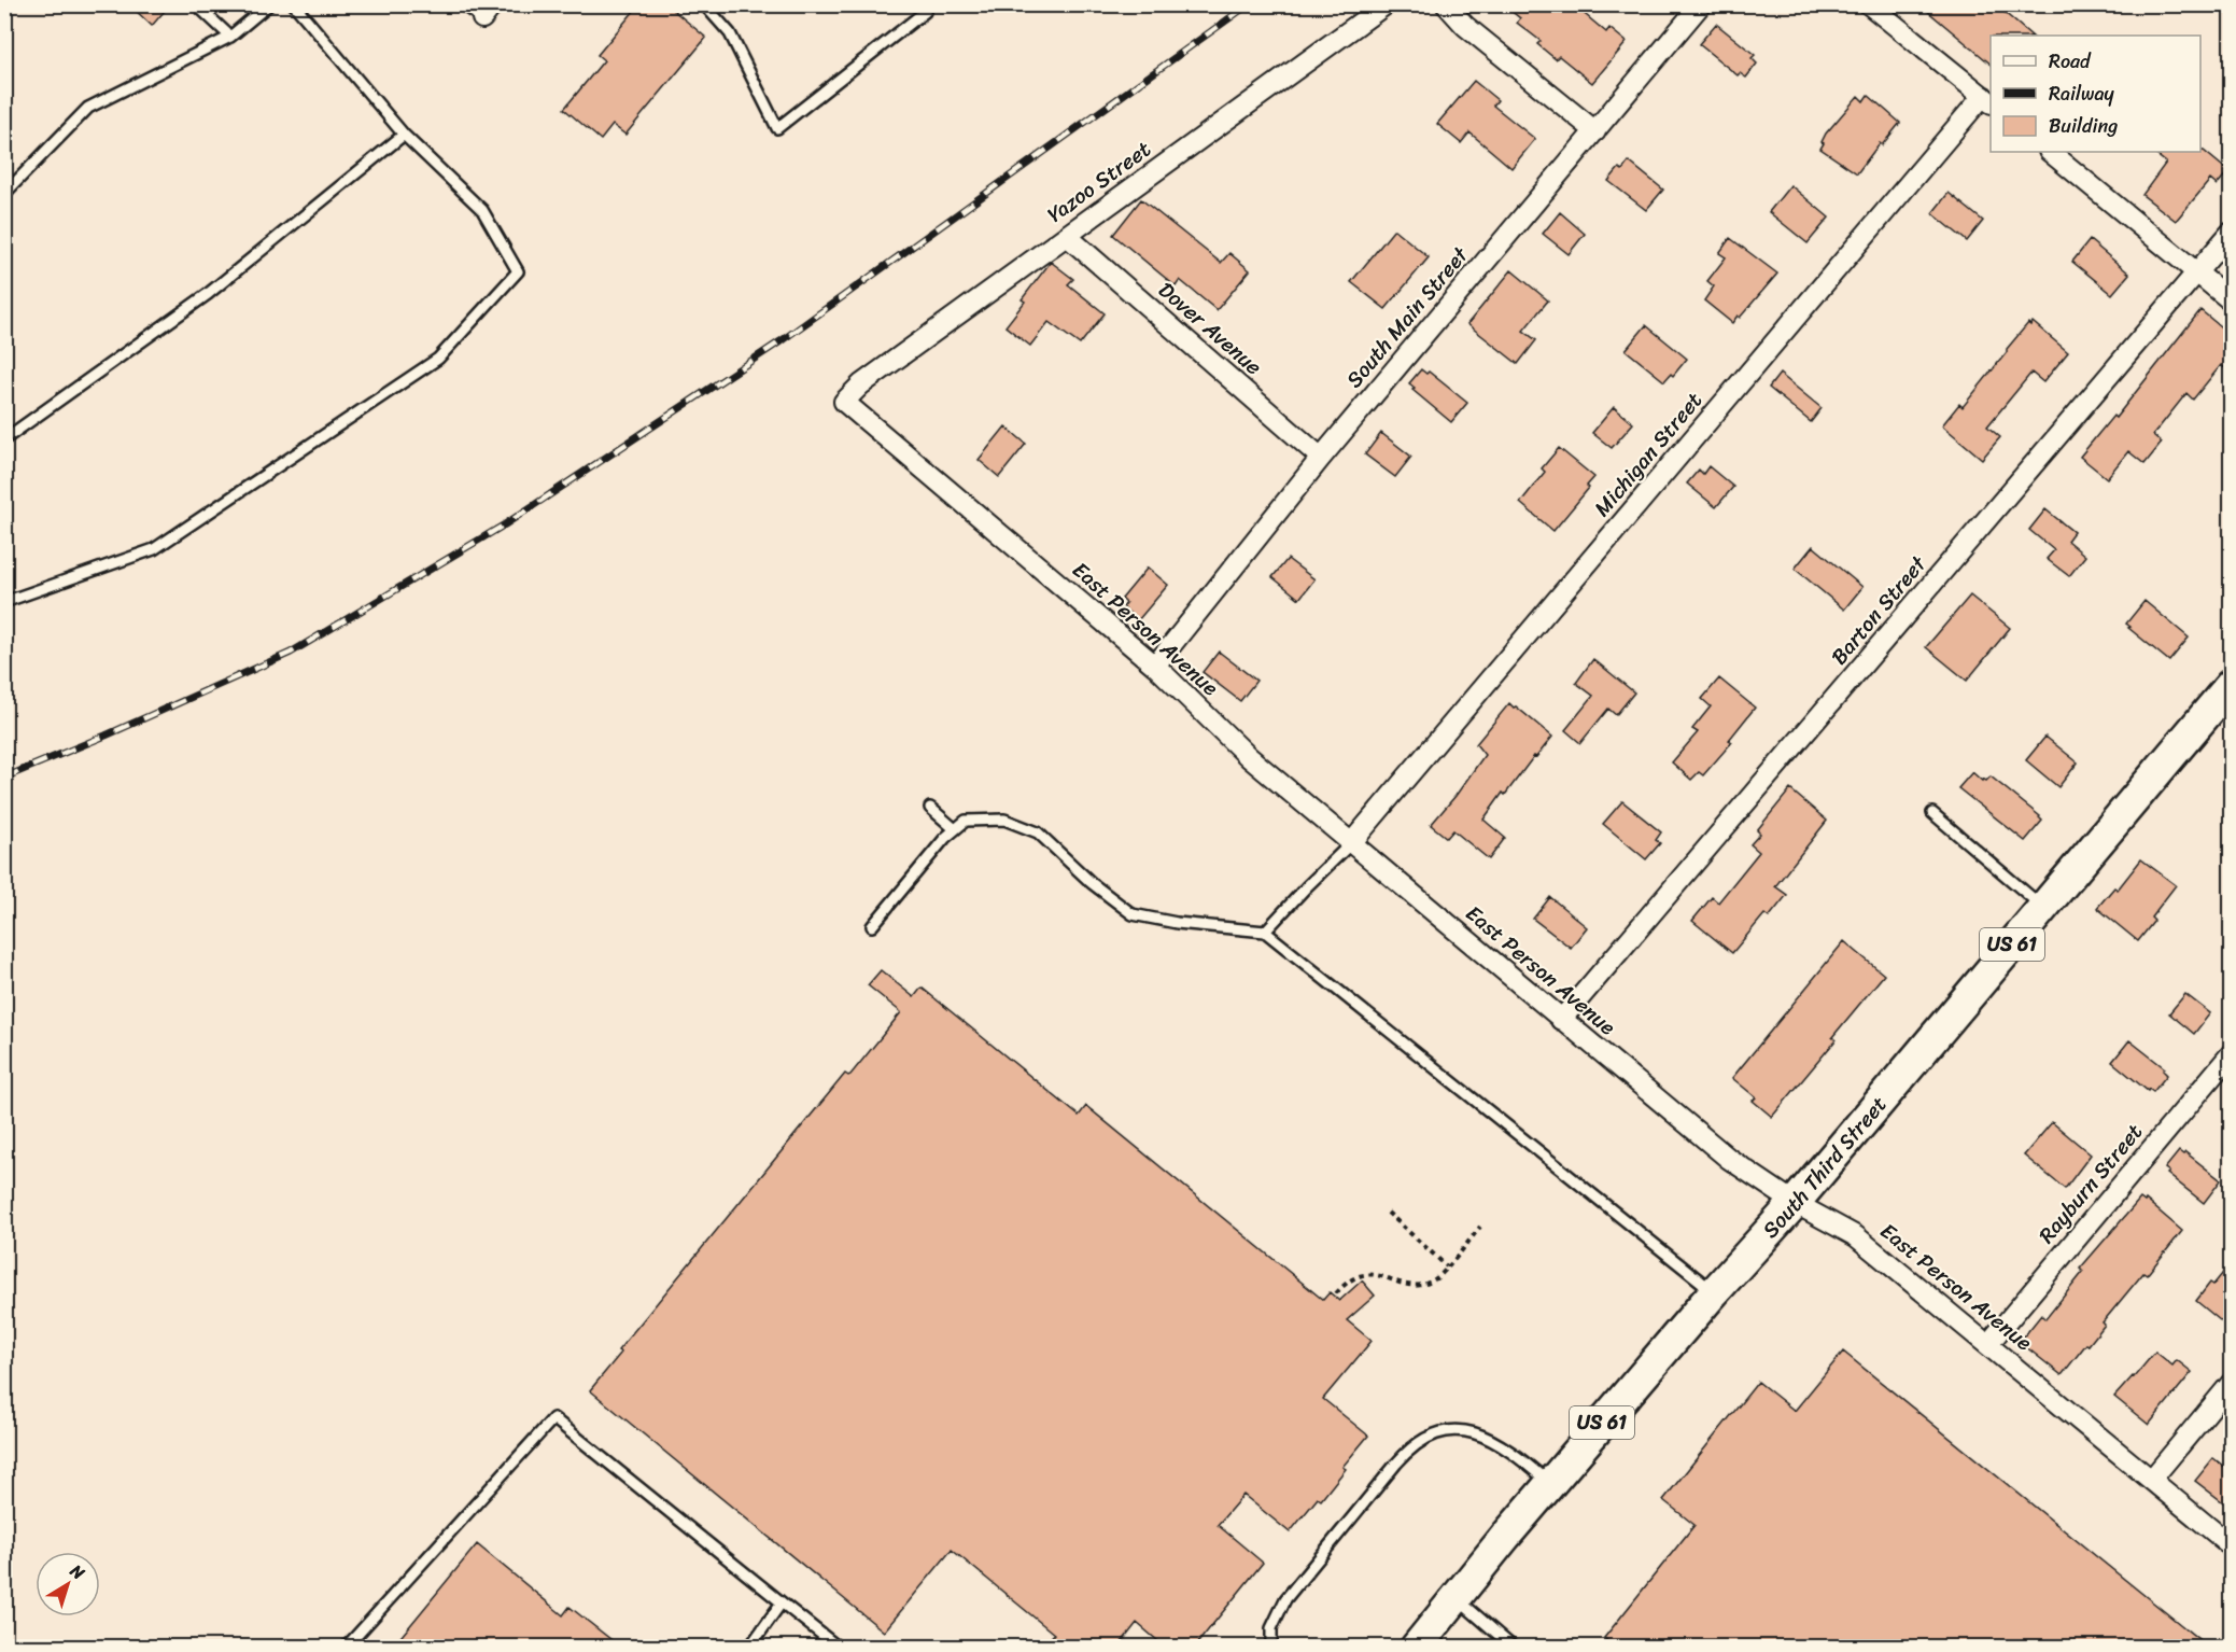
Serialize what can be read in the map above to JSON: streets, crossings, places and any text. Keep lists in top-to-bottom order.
{
  "streets": {
    "main road": ["US 61", "South Third Street"],
    "street": [
      "Yazoo Street",
      "South Main Street",
      "Dover Avenue",
      "Michigan Street",
      "Barton Street",
      "East Person Avenue",
      "Rayburn Street"
    ]
  },
  "crossings": [
    ["Yazoo Street", "Dover Avenue"],
    ["Yazoo Street", "East Person Avenue"],
    ["South Main Street", "Dover Avenue"],
    ["South Main Street", "East Person Avenue"],
    ["Michigan Street", "East Person Avenue"],
    ["Barton Street", "East Person Avenue"],
    ["East Person Avenue", "South Third Street"],
    ["East Person Avenue", "Rayburn Street"]
  ],
  "legend": ["Road", "Railway", "Building"],
  "north": "top right"
}
